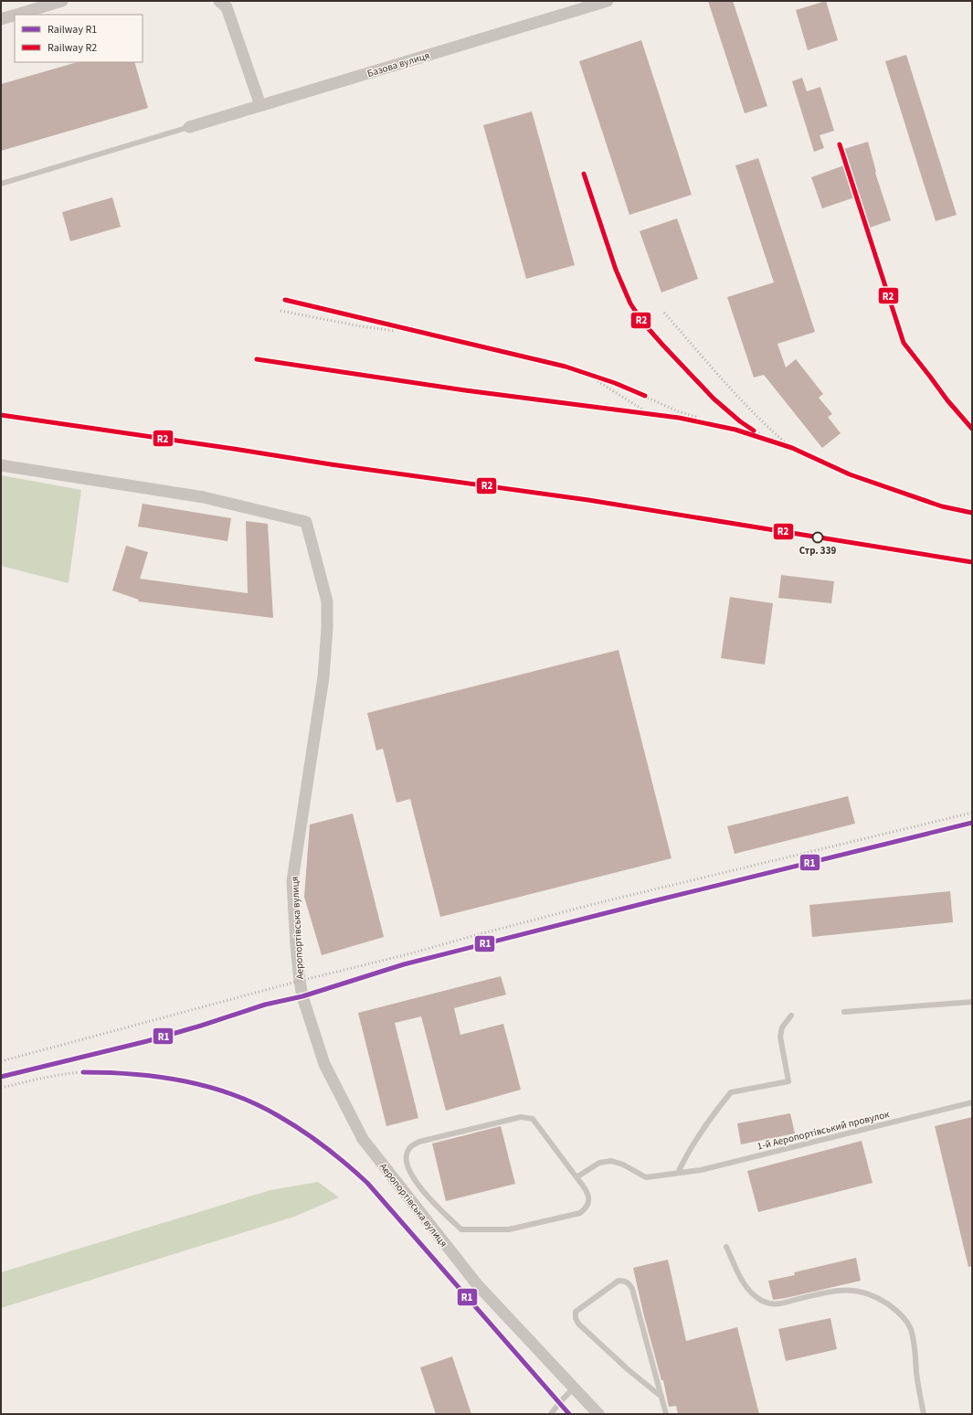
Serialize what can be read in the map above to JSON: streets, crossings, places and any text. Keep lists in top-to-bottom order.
{
  "streets": {
    "street": ["Базова вулиця", "Аеропортівська вулиця"],
    "lane": ["1-й Аеропортівський провулок"]
  },
  "places": ["Стр. 339"],
  "lines": ["rail line R2", "rail line R1"],
  "legend": ["Railway R1", "Railway R2"]
}
